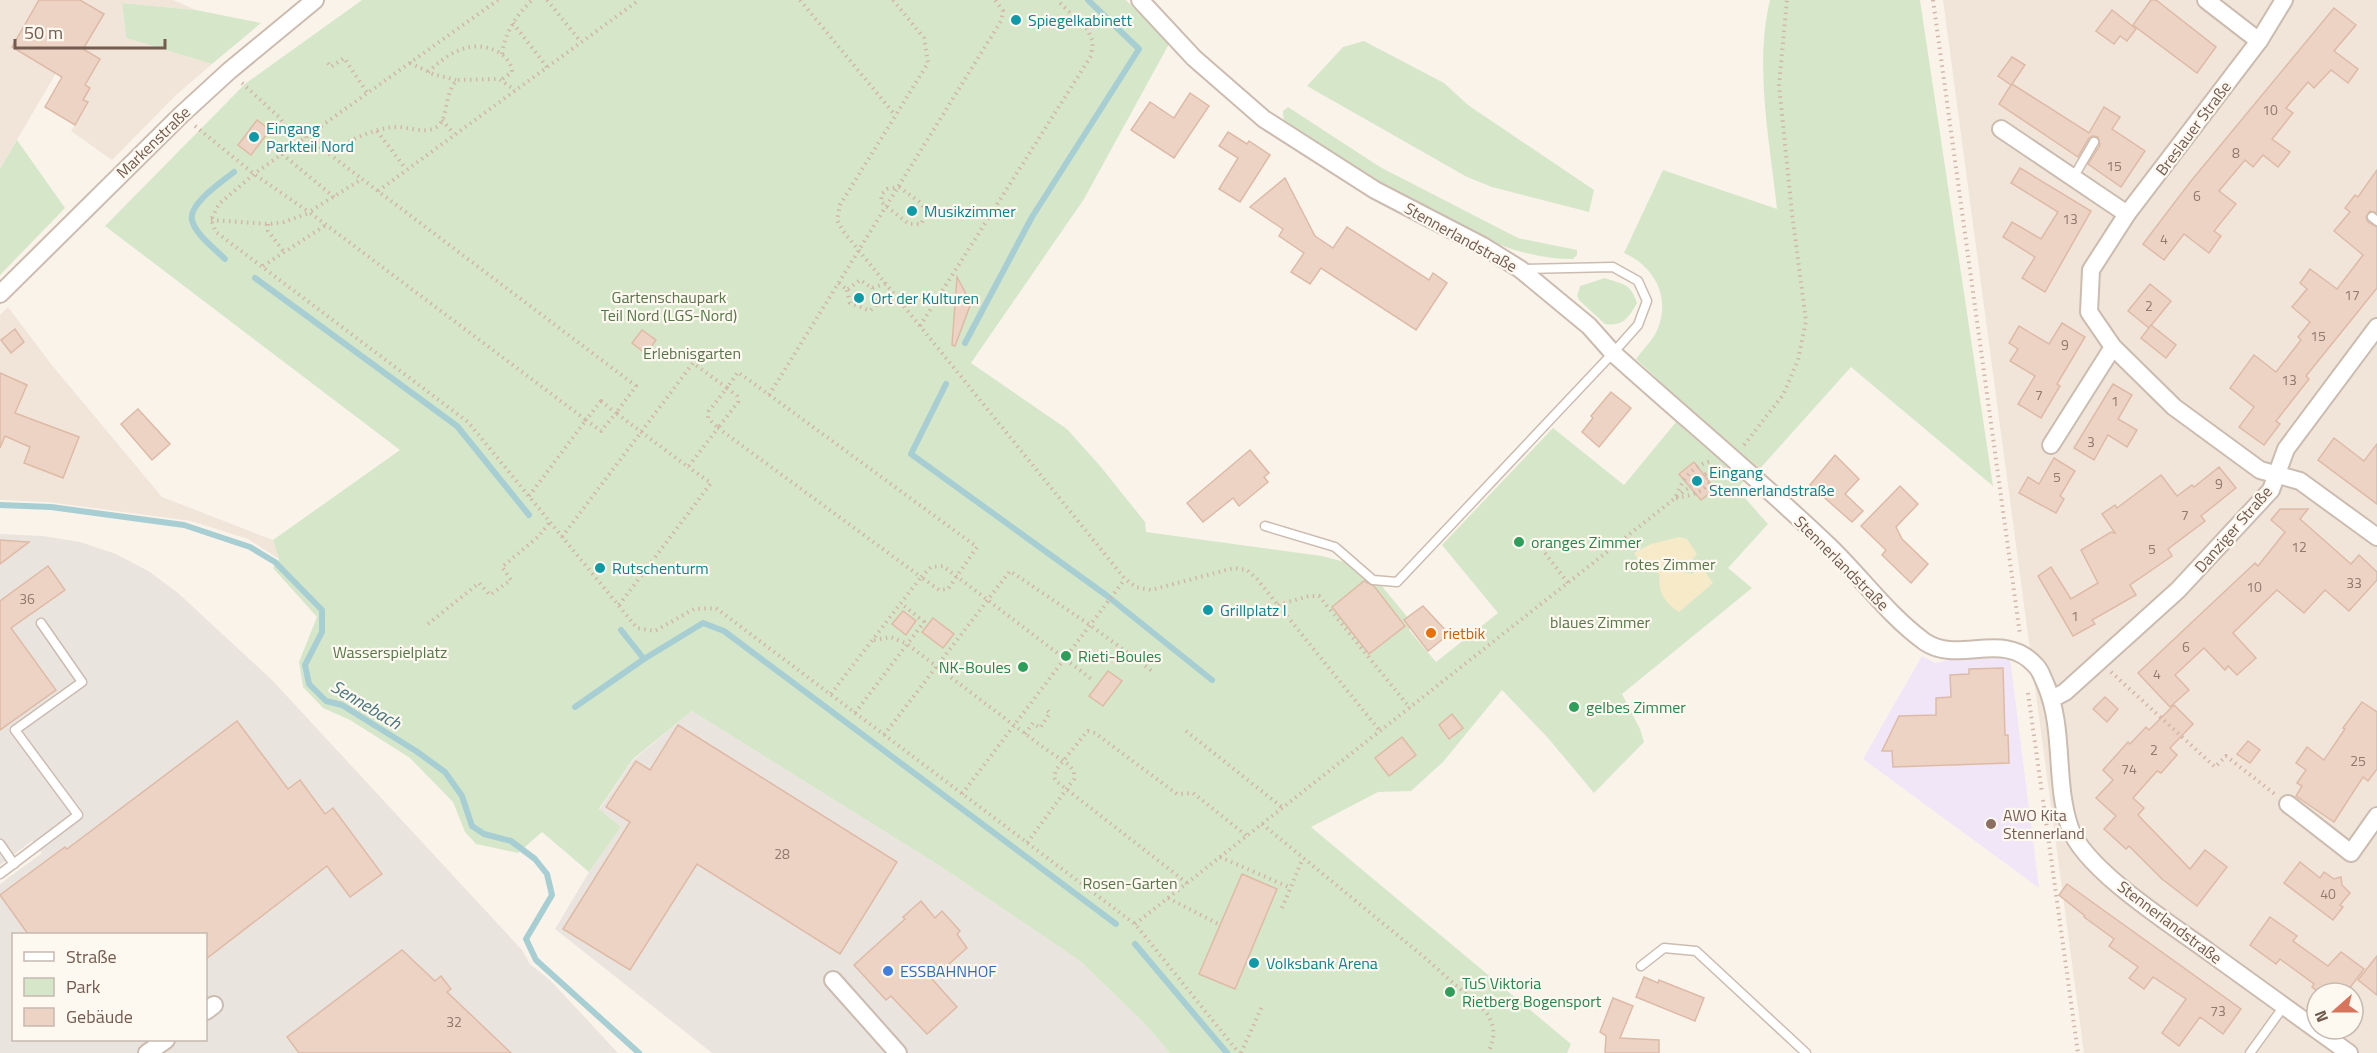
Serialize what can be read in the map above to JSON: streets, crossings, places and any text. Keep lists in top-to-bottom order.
{
  "streets": {
    "street": [
      "Breslauer Straße",
      "Markenstraße",
      "Stennerlandstraße",
      "Danziger Straße"
    ]
  },
  "crossings": [
    ["Breslauer Straße", "Danziger Straße"],
    ["Stennerlandstraße", "Danziger Straße"]
  ],
  "water": ["Sennebach"],
  "parks": [
    "Gartenschaupark Teil Nord (LGS-Nord)",
    "Erlebnisgarten",
    "rotes Zimmer",
    "blaues Zimmer",
    "Wasserspielplatz",
    "Rosen-Garten"
  ],
  "places": [
    "Spiegelkabinett",
    "Eingang Parkteil Nord",
    "Musikzimmer",
    "Ort der Kulturen",
    "Eingang Stennerlandstraße",
    "oranges Zimmer",
    "Rutschenturm",
    "Grillplatz I",
    "rietbik",
    "Rieti-Boules",
    "NK-Boules",
    "gelbes Zimmer",
    "AWO Kita Stennerland",
    "Volksbank Arena",
    "ESSBAHNHOF",
    "TuS Viktoria Rietberg Bogensport"
  ],
  "house_numbers": [
    "10",
    "8",
    "15",
    "6",
    "13",
    "4",
    "17",
    "2",
    "15",
    "9",
    "13",
    "7",
    "1",
    "3",
    "5",
    "9",
    "7",
    "12",
    "5",
    "33",
    "10",
    "36",
    "1",
    "6",
    "4",
    "2",
    "25",
    "74",
    "28",
    "40",
    "73",
    "32"
  ],
  "legend": ["Straße", "Park", "Gebäude"],
  "scale_bar": "50 m",
  "north": "left"
}
